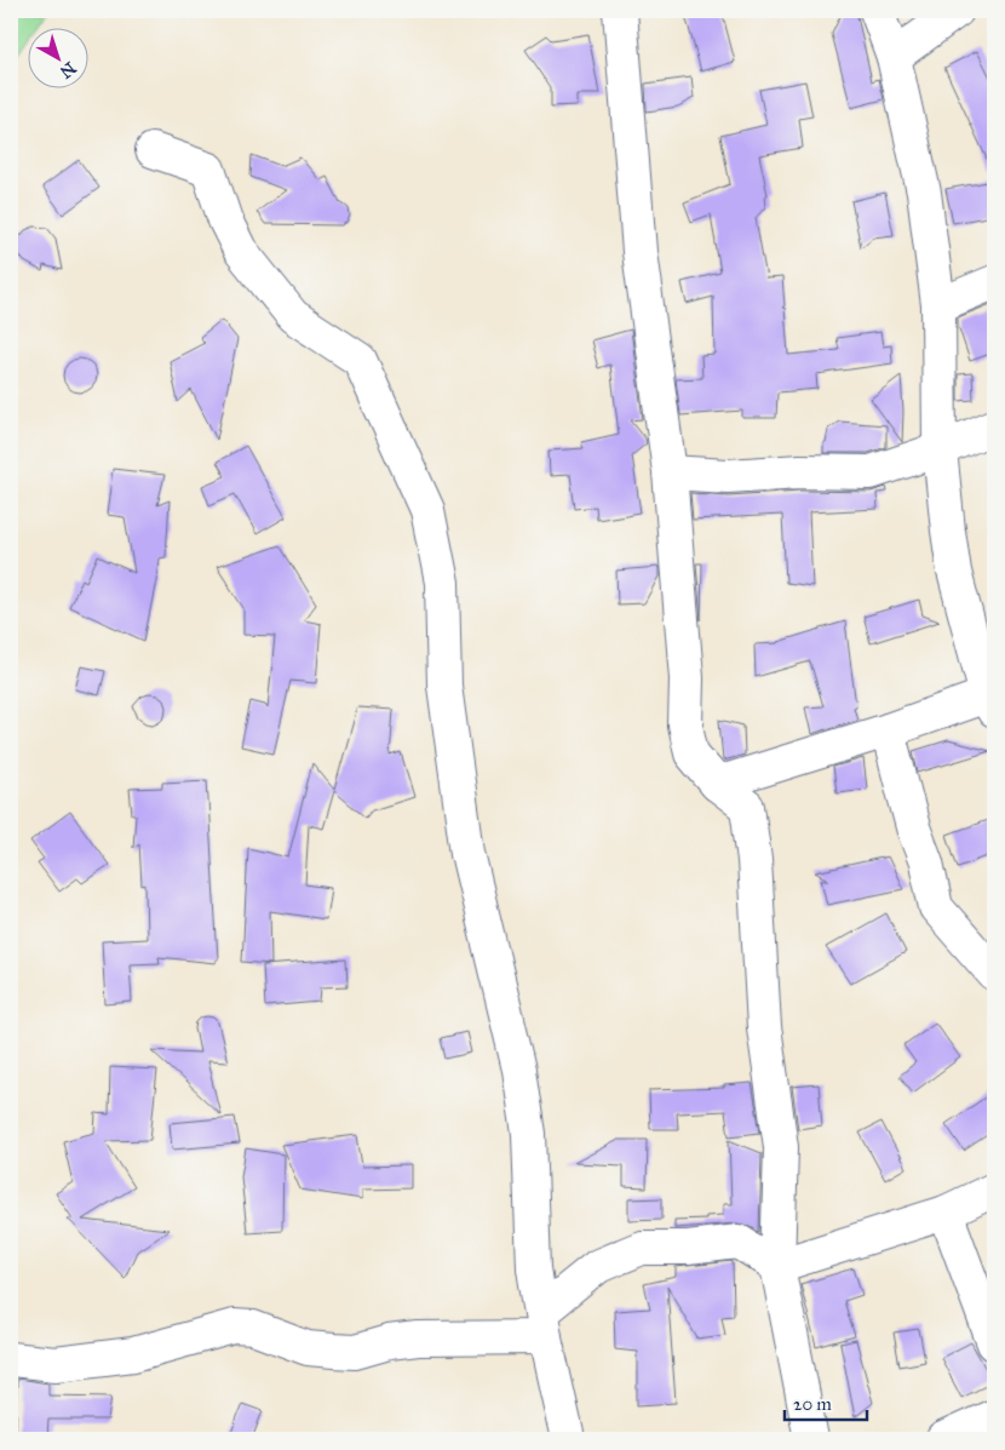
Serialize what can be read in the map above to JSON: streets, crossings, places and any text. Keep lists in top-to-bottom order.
{
  "scale_bar": "20 m",
  "north": "bottom right"
}
